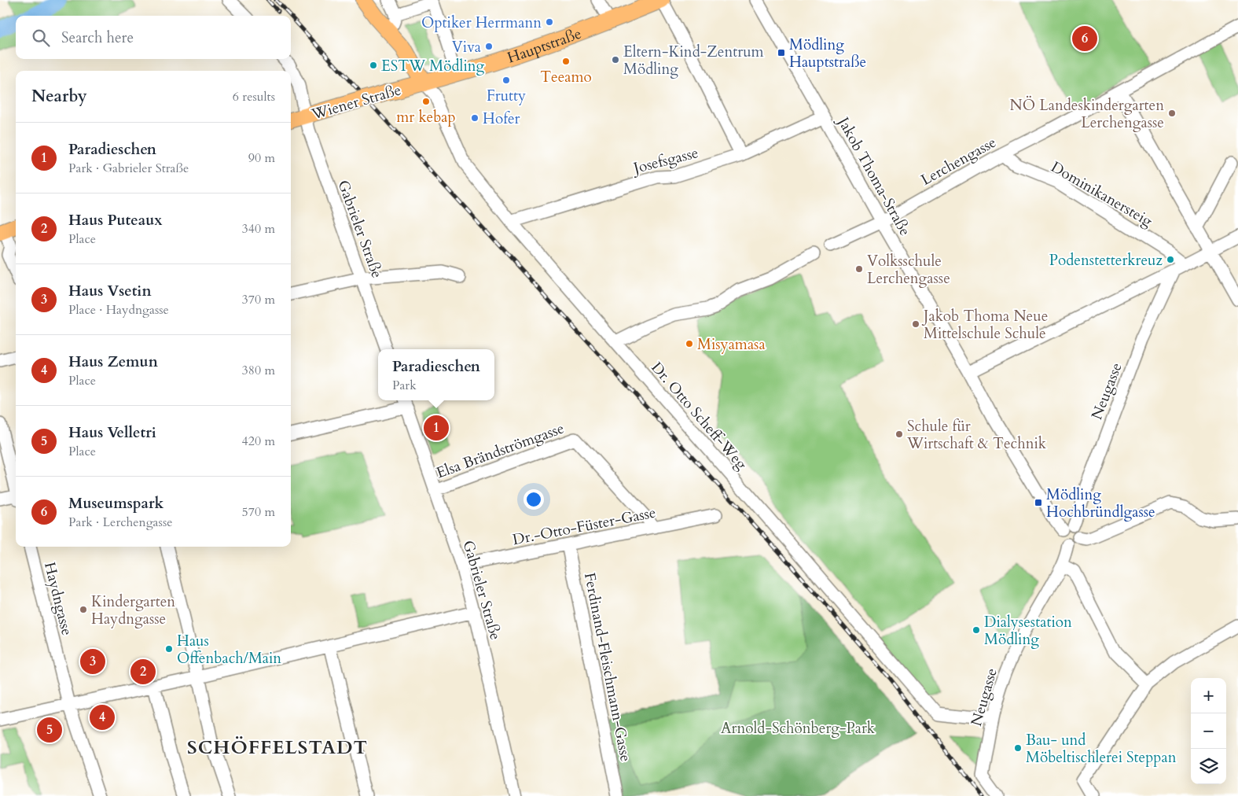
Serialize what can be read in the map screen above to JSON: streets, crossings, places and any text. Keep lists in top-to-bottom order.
{
  "streets": {
    "main road": ["Hauptstraße", "Wiener Straße"],
    "street": [
      "Josefsgasse",
      "Lerchengasse",
      "Jakob Thoma-Straße",
      "Dominikanersteig",
      "Gabrieler Straße",
      "Neugasse",
      "Dr. Otto Scheff-Weg",
      "Elsa Brändströmgasse",
      "Dr.-Otto-Füster-Gasse",
      "Haydngasse",
      "Ferdinand-Fleischmann-Gasse"
    ]
  },
  "crossings": [
    ["Hauptstraße", "Wiener Straße"],
    ["Hauptstraße", "Dr. Otto Scheff-Weg"],
    ["Wiener Straße", "Gabrieler Straße"],
    ["Wiener Straße", "Dr. Otto Scheff-Weg"],
    ["Josefsgasse", "Jakob Thoma-Straße"],
    ["Josefsgasse", "Dr. Otto Scheff-Weg"],
    ["Lerchengasse", "Jakob Thoma-Straße"],
    ["Lerchengasse", "Dominikanersteig"],
    ["Jakob Thoma-Straße", "Neugasse"],
    ["Dominikanersteig", "Neugasse"],
    ["Gabrieler Straße", "Elsa Brändströmgasse"],
    ["Gabrieler Straße", "Dr.-Otto-Füster-Gasse"],
    ["Neugasse", "Dr. Otto Scheff-Weg"],
    ["Elsa Brändströmgasse", "Dr.-Otto-Füster-Gasse"],
    ["Dr.-Otto-Füster-Gasse", "Ferdinand-Fleischmann-Gasse"]
  ],
  "districts": ["SCHÖFFELSTADT"],
  "parks": ["Arnold-Schönberg-Park"],
  "places": {
    "other": [
      "Optiker Herrmann",
      "Viva",
      "Eltern-Kind-Zentrum Mödling",
      "Teeamo",
      "ESTW Mödling",
      "Frutty",
      "mr kebap",
      "NÖ Landeskindergarten Lerchengasse",
      "Hofer",
      "Podenstetterkreuz",
      "Volksschule Lerchengasse",
      "Jakob Thoma Neue Mittelschule Schule",
      "Misyamasa",
      "Schule für Wirtschaft & Technik",
      "Kindergarten Haydngasse",
      "Dialysestation Mödling",
      "Haus Offenbach/Main",
      "Bau- und Möbeltischlerei Steppan"
    ],
    "transit": ["Mödling Hauptstraße", "Mödling Hochbründlgasse"]
  },
  "page": {
    "search": "Search here",
    "pins": [
      "6",
      "1",
      "3",
      "2",
      "4",
      "5"
    ],
    "heading": ["Nearby", "6 results"],
    "list": [
      {
        "mark": "1",
        "name": "Paradieschen",
        "note": "Park · Gabrieler Straße",
        "value": "90 m"
      },
      {
        "mark": "2",
        "name": "Haus Puteaux",
        "note": "Place",
        "value": "340 m"
      },
      {
        "mark": "3",
        "name": "Haus Vsetin",
        "note": "Place · Haydngasse",
        "value": "370 m"
      },
      {
        "mark": "4",
        "name": "Haus Zemun",
        "note": "Place",
        "value": "380 m"
      },
      {
        "mark": "5",
        "name": "Haus Velletri",
        "note": "Place",
        "value": "420 m"
      },
      {
        "mark": "6",
        "name": "Museumspark",
        "note": "Park · Lerchengasse",
        "value": "570 m"
      }
    ],
    "popup": ["Paradieschen", "Park"],
    "map_buttons": ["+", "−"]
  }
}
